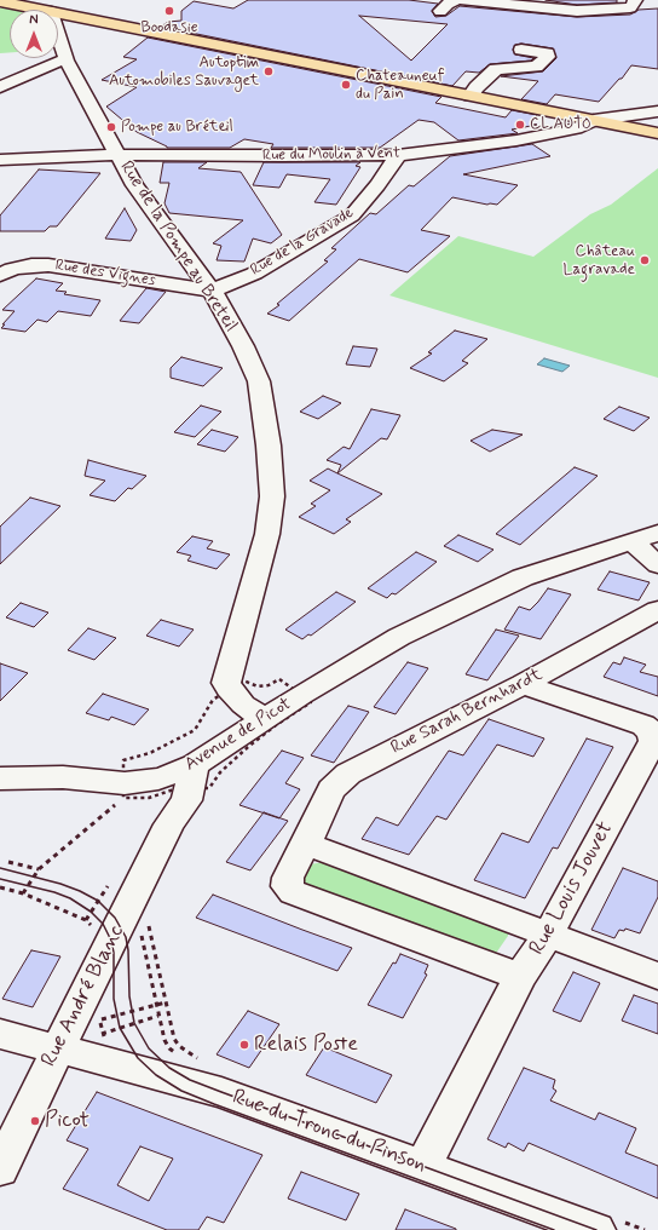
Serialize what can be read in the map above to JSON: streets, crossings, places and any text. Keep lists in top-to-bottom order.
{
  "streets": {
    "street": [
      "Rue du Moulin à Vent",
      "Rue de la Gravade",
      "Rue de la Pompe au Breteil",
      "Rue des Vignes",
      "Rue Sarah Bernhardt",
      "Avenue de Picot",
      "Rue Louis Jouvet",
      "Rue André Blanc",
      "Rue du Tronc du Pinson"
    ]
  },
  "crossings": [
    ["Rue du Moulin à Vent", "Rue de la Gravade"],
    ["Rue du Moulin à Vent", "Rue de la Pompe au Breteil"],
    ["Rue de la Gravade", "Rue de la Pompe au Breteil"],
    ["Rue de la Gravade", "Rue des Vignes"],
    ["Rue de la Pompe au Breteil", "Rue des Vignes"],
    ["Rue de la Pompe au Breteil", "Avenue de Picot"],
    ["Rue Sarah Bernhardt", "Rue Louis Jouvet"],
    ["Avenue de Picot", "Rue André Blanc"],
    ["Rue Louis Jouvet", "Rue du Tronc du Pinson"],
    ["Rue André Blanc", "Rue du Tronc du Pinson"]
  ],
  "places": [
    "Boodasie",
    "Autoptim Automobiles Sauvaget",
    "Chateauneuf du Pain",
    "CL AUTO",
    "Pompe au Bréteil",
    "Château Lagravade",
    "Relais Poste",
    "Picot"
  ],
  "north": "top"
}
